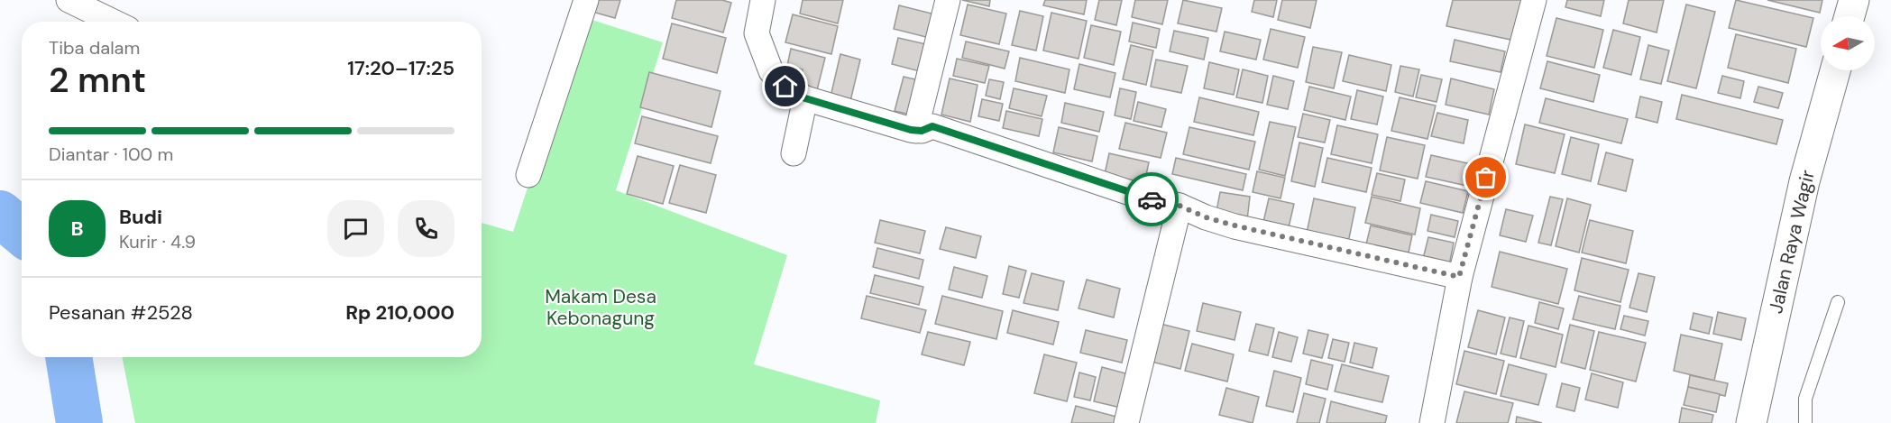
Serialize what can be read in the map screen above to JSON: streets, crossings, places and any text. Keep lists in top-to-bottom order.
{
  "streets": {
    "main road": ["Jalan Raya Wagir"]
  },
  "parks": ["Makam Desa Kebonagung"],
  "north": "left",
  "page": {
    "heading": ["2 mnt", "Tiba dalam", "17:20–17:25"],
    "panel": [
      "Budi",
      "Kurir · 4.9",
      "Pesanan #2528",
      "Rp 210,000"
    ],
    "bar": "Diantar · 100 m",
    "round": "B"
  }
}
